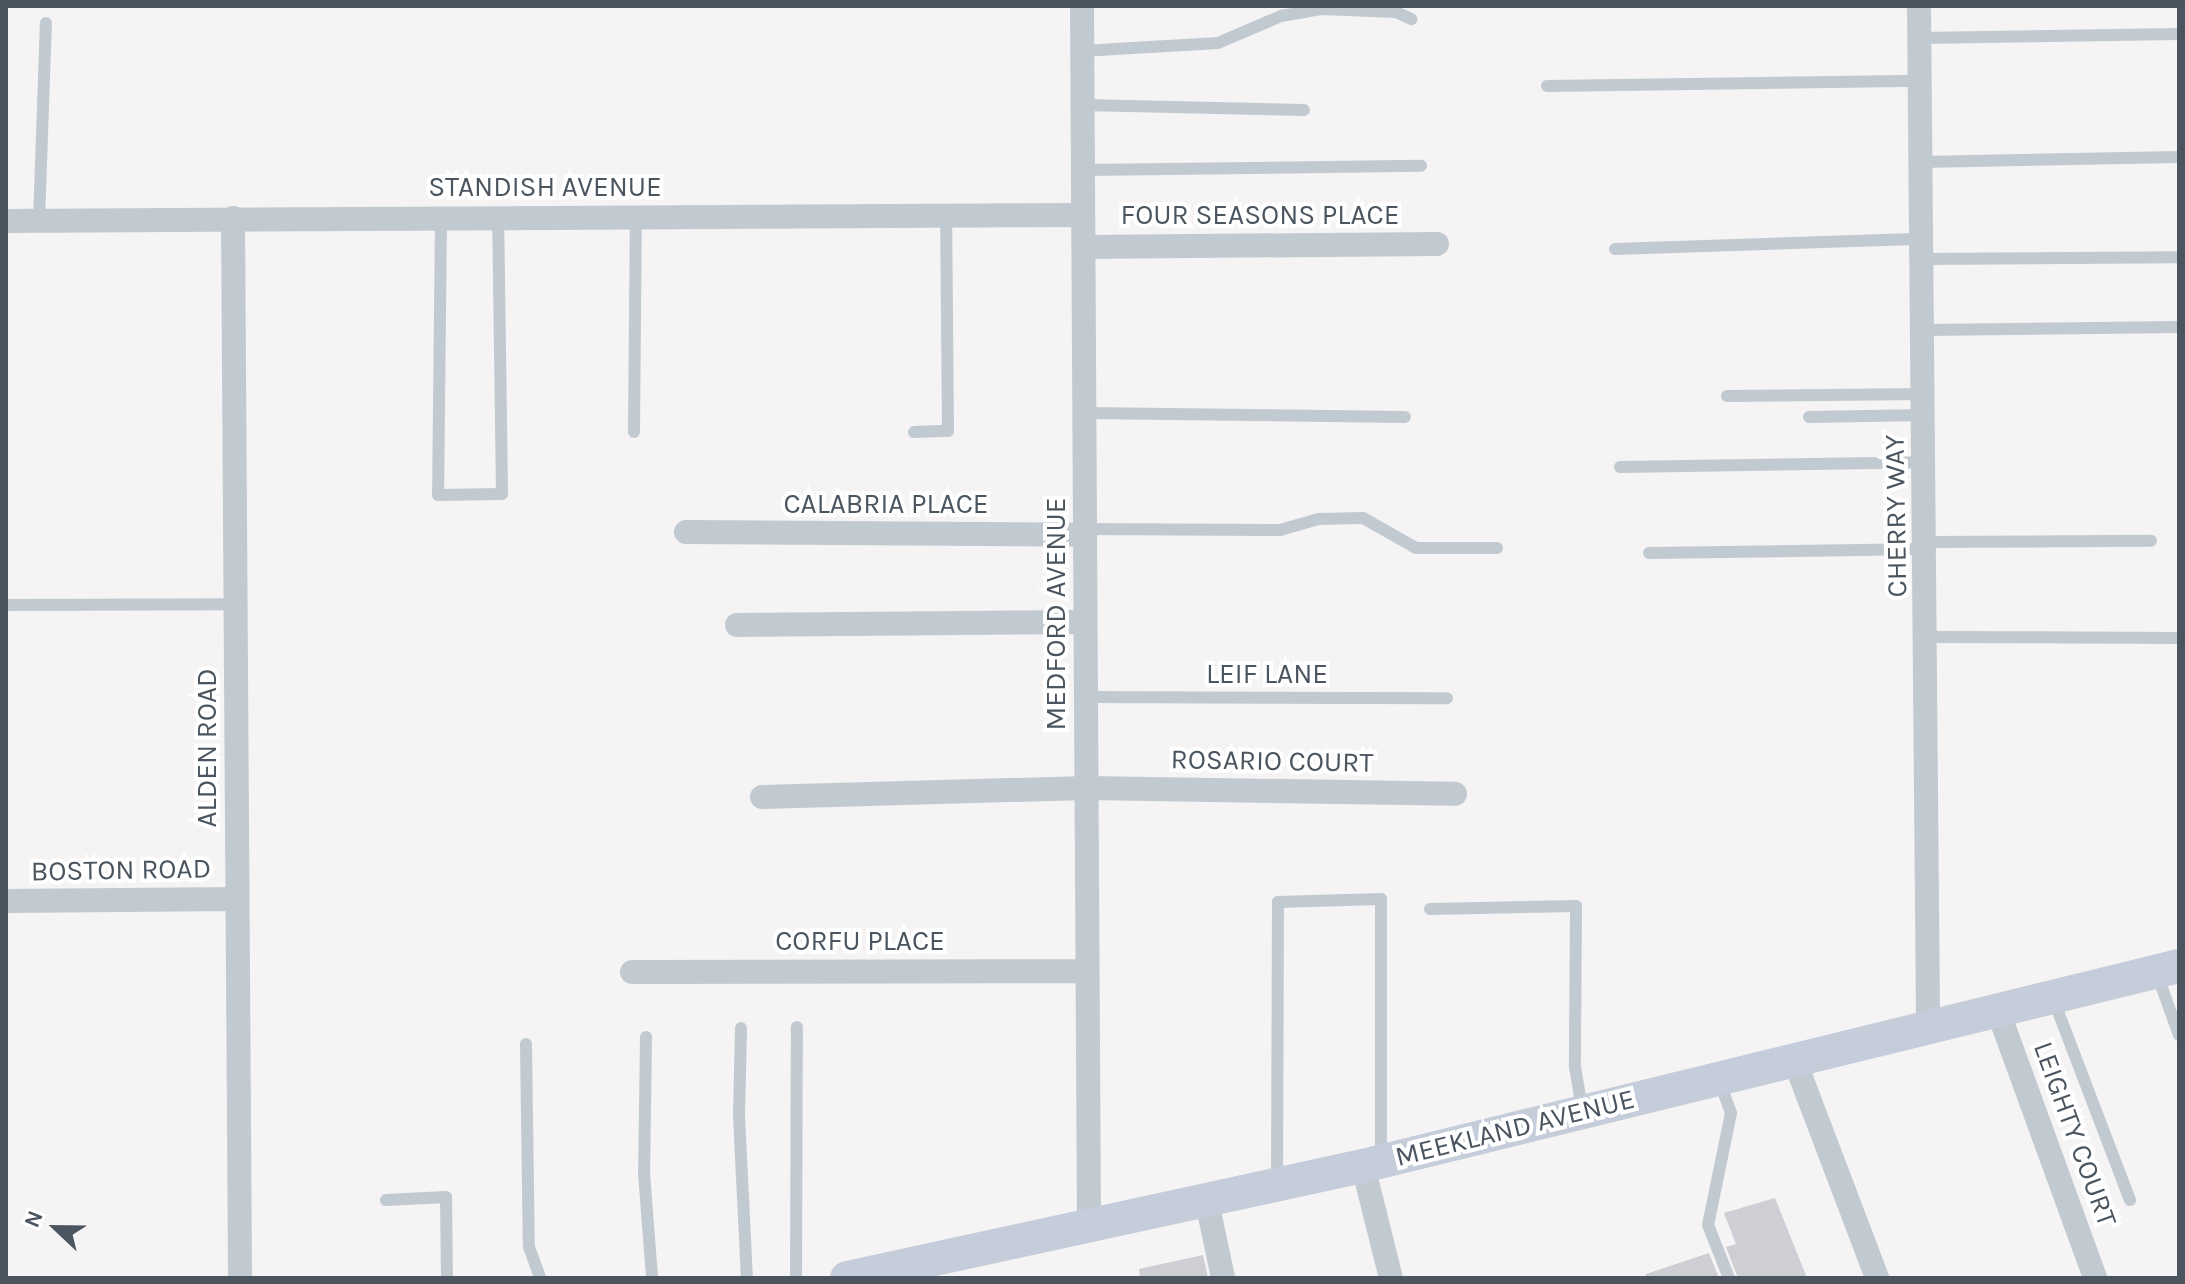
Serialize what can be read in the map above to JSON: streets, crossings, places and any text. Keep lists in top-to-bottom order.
{
  "streets": {
    "main road": ["MEEKLAND AVENUE"],
    "street": [
      "STANDISH AVENUE",
      "FOUR SEASONS PLACE",
      "CALABRIA PLACE",
      "CHERRY WAY",
      "MEDFORD AVENUE",
      "ALDEN ROAD",
      "ROSARIO COURT",
      "BOSTON ROAD",
      "CORFU PLACE",
      "LEIGHTY COURT"
    ],
    "lane": ["LEIF LANE"]
  },
  "crossings": [
    ["STANDISH AVENUE", "MEDFORD AVENUE"],
    ["STANDISH AVENUE", "ALDEN ROAD"],
    ["FOUR SEASONS PLACE", "MEDFORD AVENUE"],
    ["CALABRIA PLACE", "MEDFORD AVENUE"],
    ["CHERRY WAY", "MEEKLAND AVENUE"],
    ["MEDFORD AVENUE", "LEIF LANE"],
    ["MEDFORD AVENUE", "ROSARIO COURT"],
    ["MEDFORD AVENUE", "CORFU PLACE"],
    ["MEDFORD AVENUE", "MEEKLAND AVENUE"],
    ["ALDEN ROAD", "BOSTON ROAD"],
    ["MEEKLAND AVENUE", "LEIGHTY COURT"]
  ],
  "north": "left"
}
